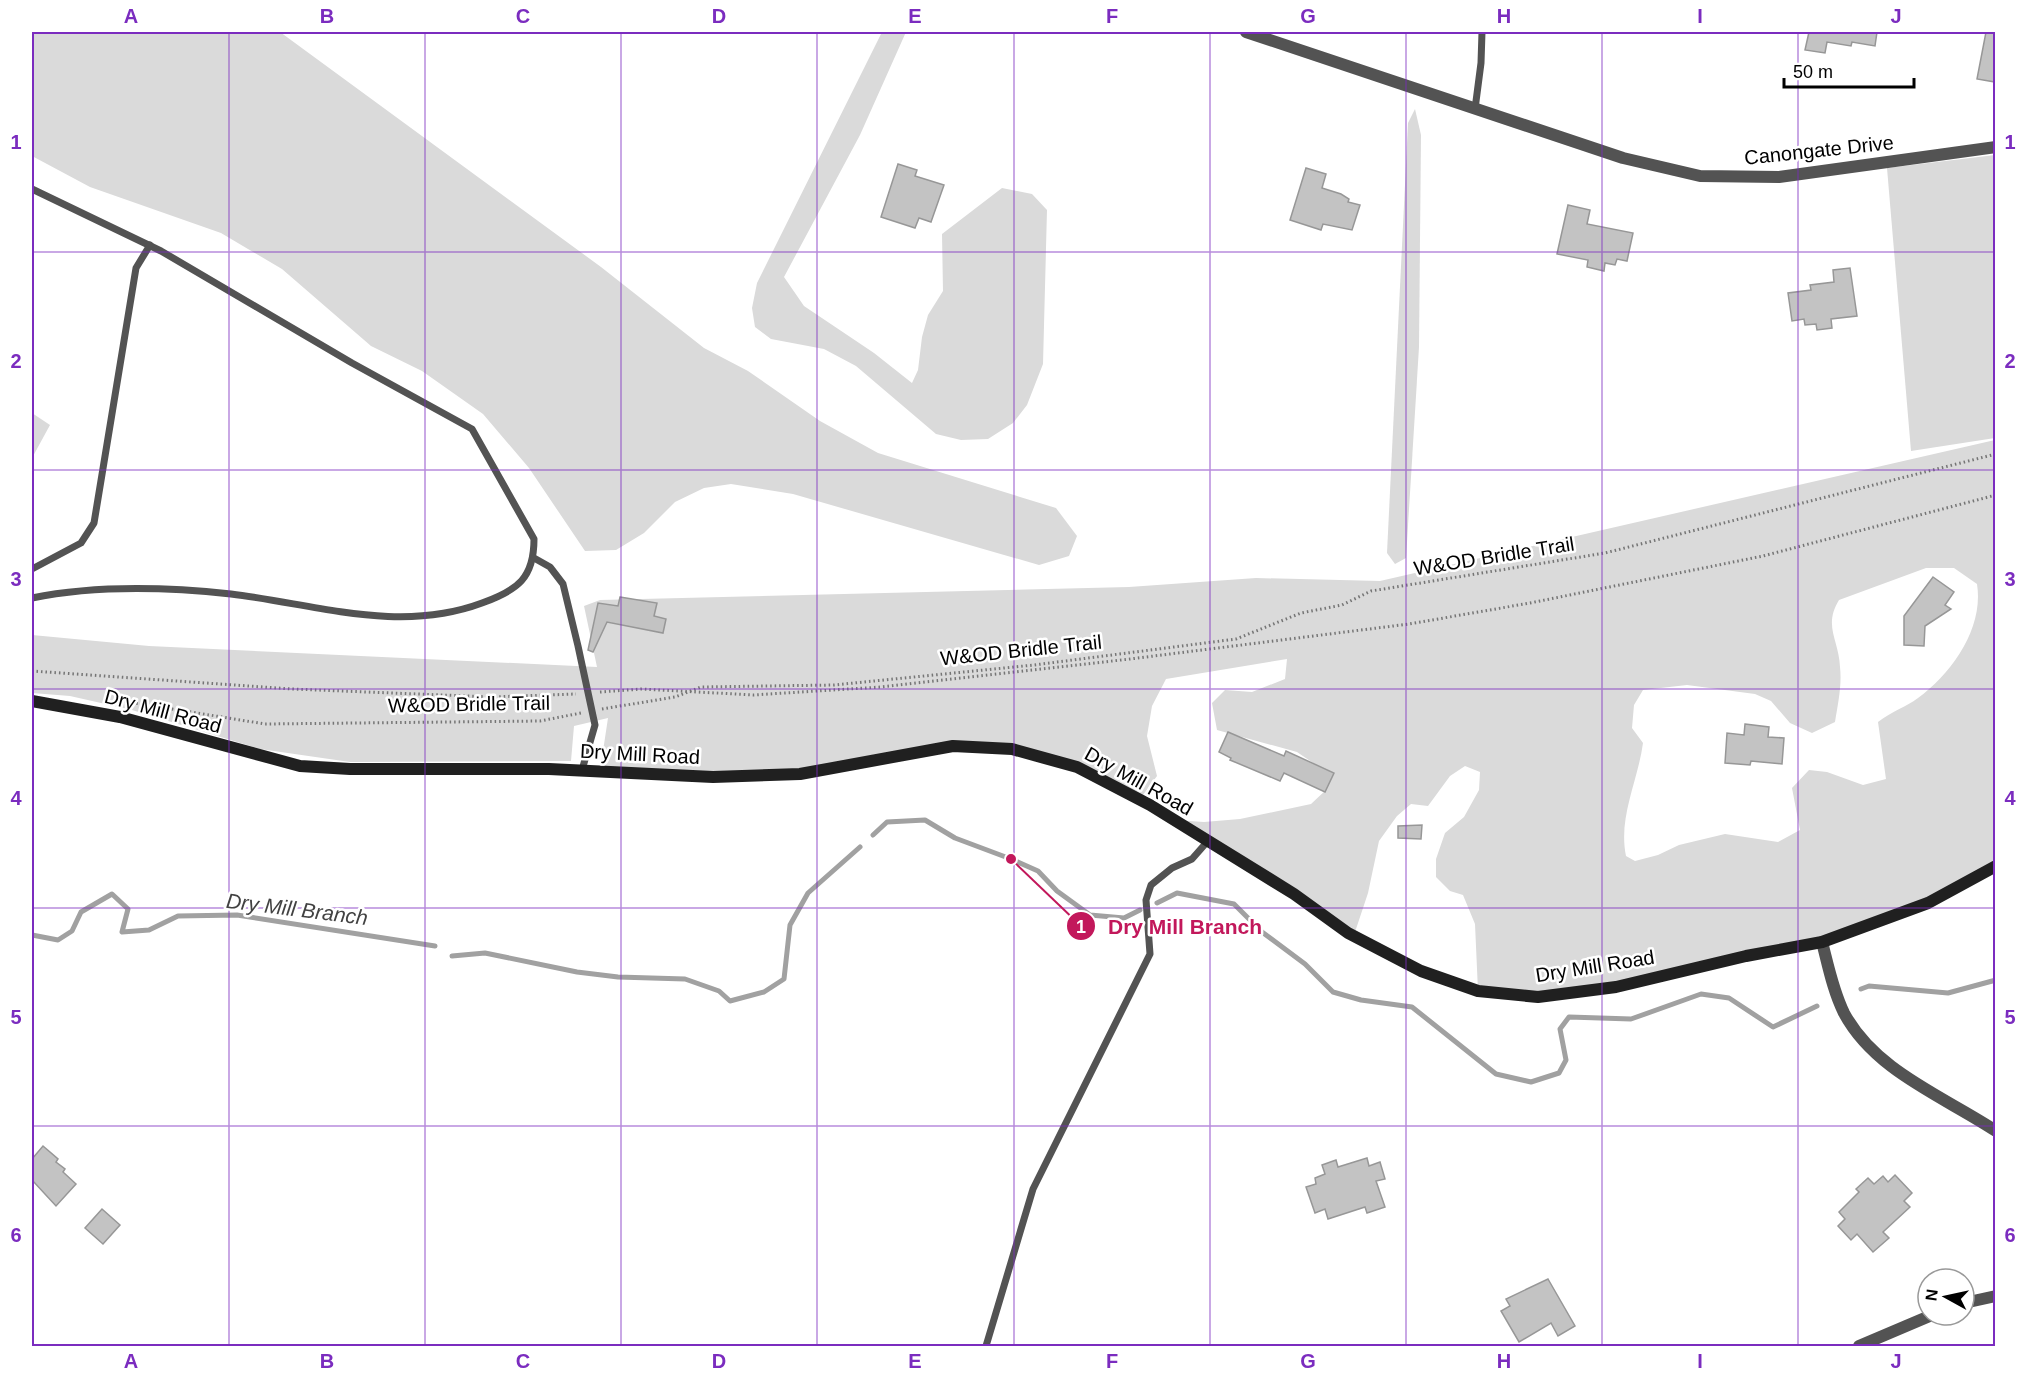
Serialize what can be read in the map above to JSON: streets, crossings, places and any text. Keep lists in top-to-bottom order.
{
  "streets": {
    "street": ["Canongate Drive", "Dry Mill Road"],
    "path": ["W&OD Bridle Trail"]
  },
  "water": ["Dry Mill Branch"],
  "places": ["Dry Mill Branch"],
  "scale_bar": "50 m",
  "north": "left",
  "grid": {
    "columns": [
      "A",
      "B",
      "C",
      "D",
      "E",
      "F",
      "G",
      "H",
      "I",
      "J"
    ],
    "rows": [
      "1",
      "2",
      "3",
      "4",
      "5",
      "6"
    ]
  }
}
